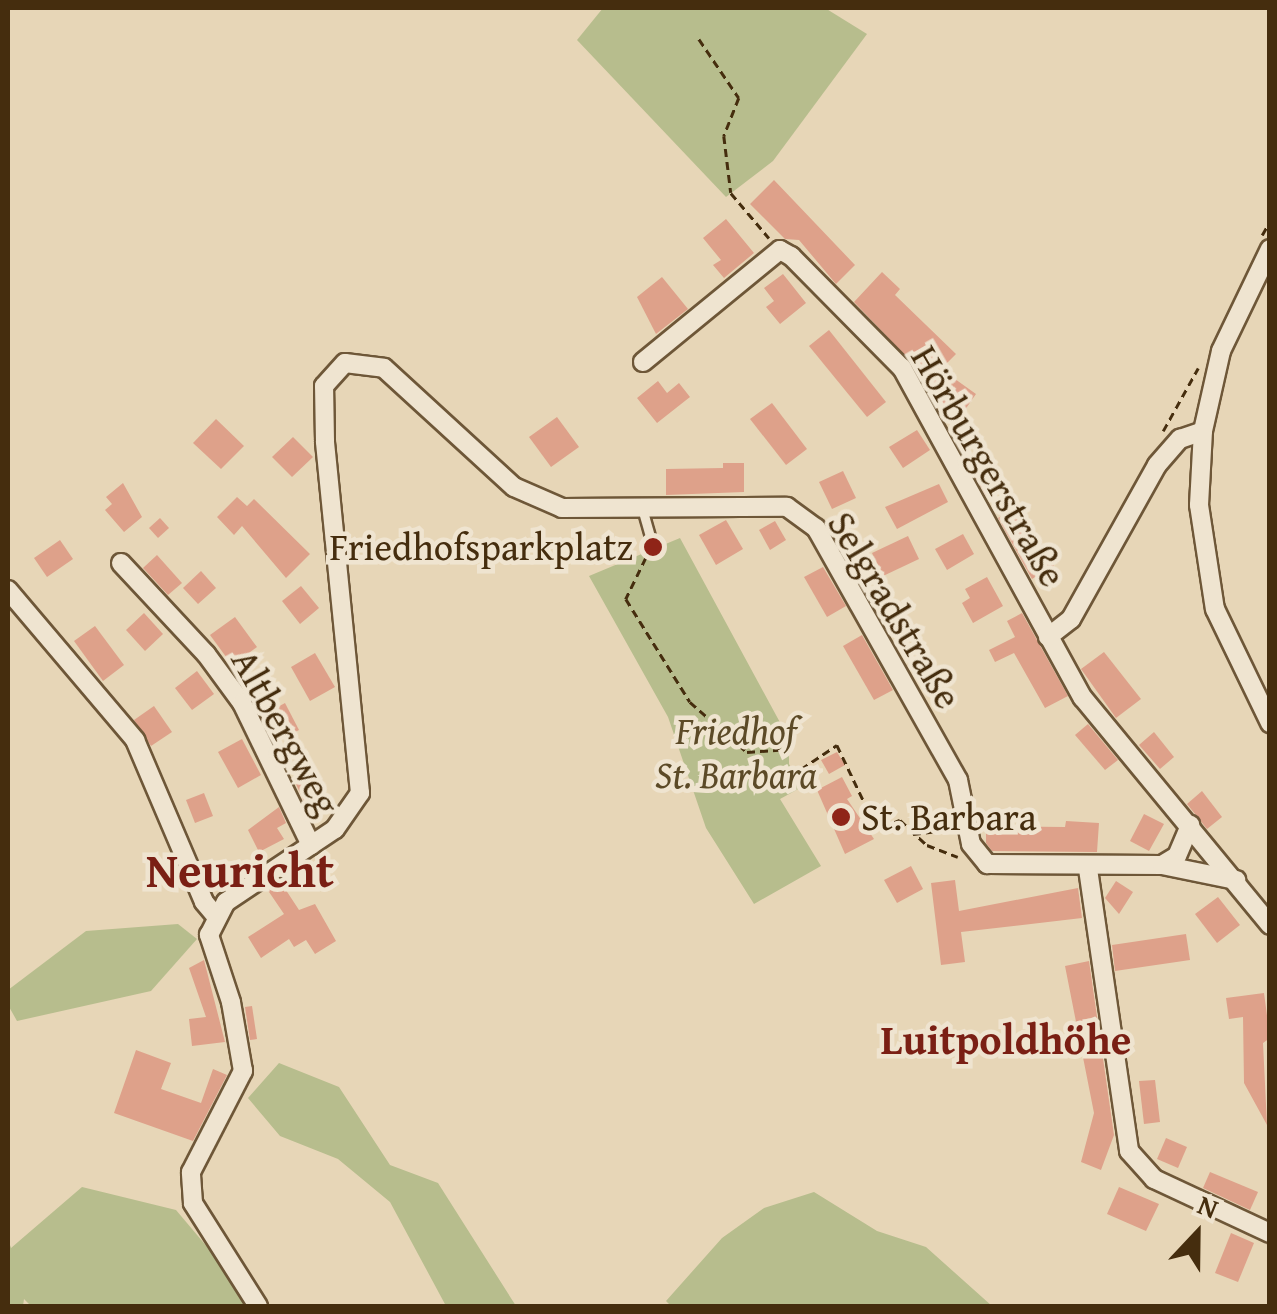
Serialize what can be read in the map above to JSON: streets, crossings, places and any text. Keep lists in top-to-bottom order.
{
  "streets": {
    "street": ["Hörburgerstraße", "Selgradstraße", "Altbergweg"]
  },
  "crossings": [
    ["Hörburgerstraße", "Selgradstraße"],
    ["Selgradstraße", "Altbergweg"]
  ],
  "districts": ["Neuricht", "Luitpoldhöhe"],
  "parks": ["Friedhof St. Barbara"],
  "places": ["Friedhofsparkplatz", "St. Barbara"],
  "north": "top"
}
